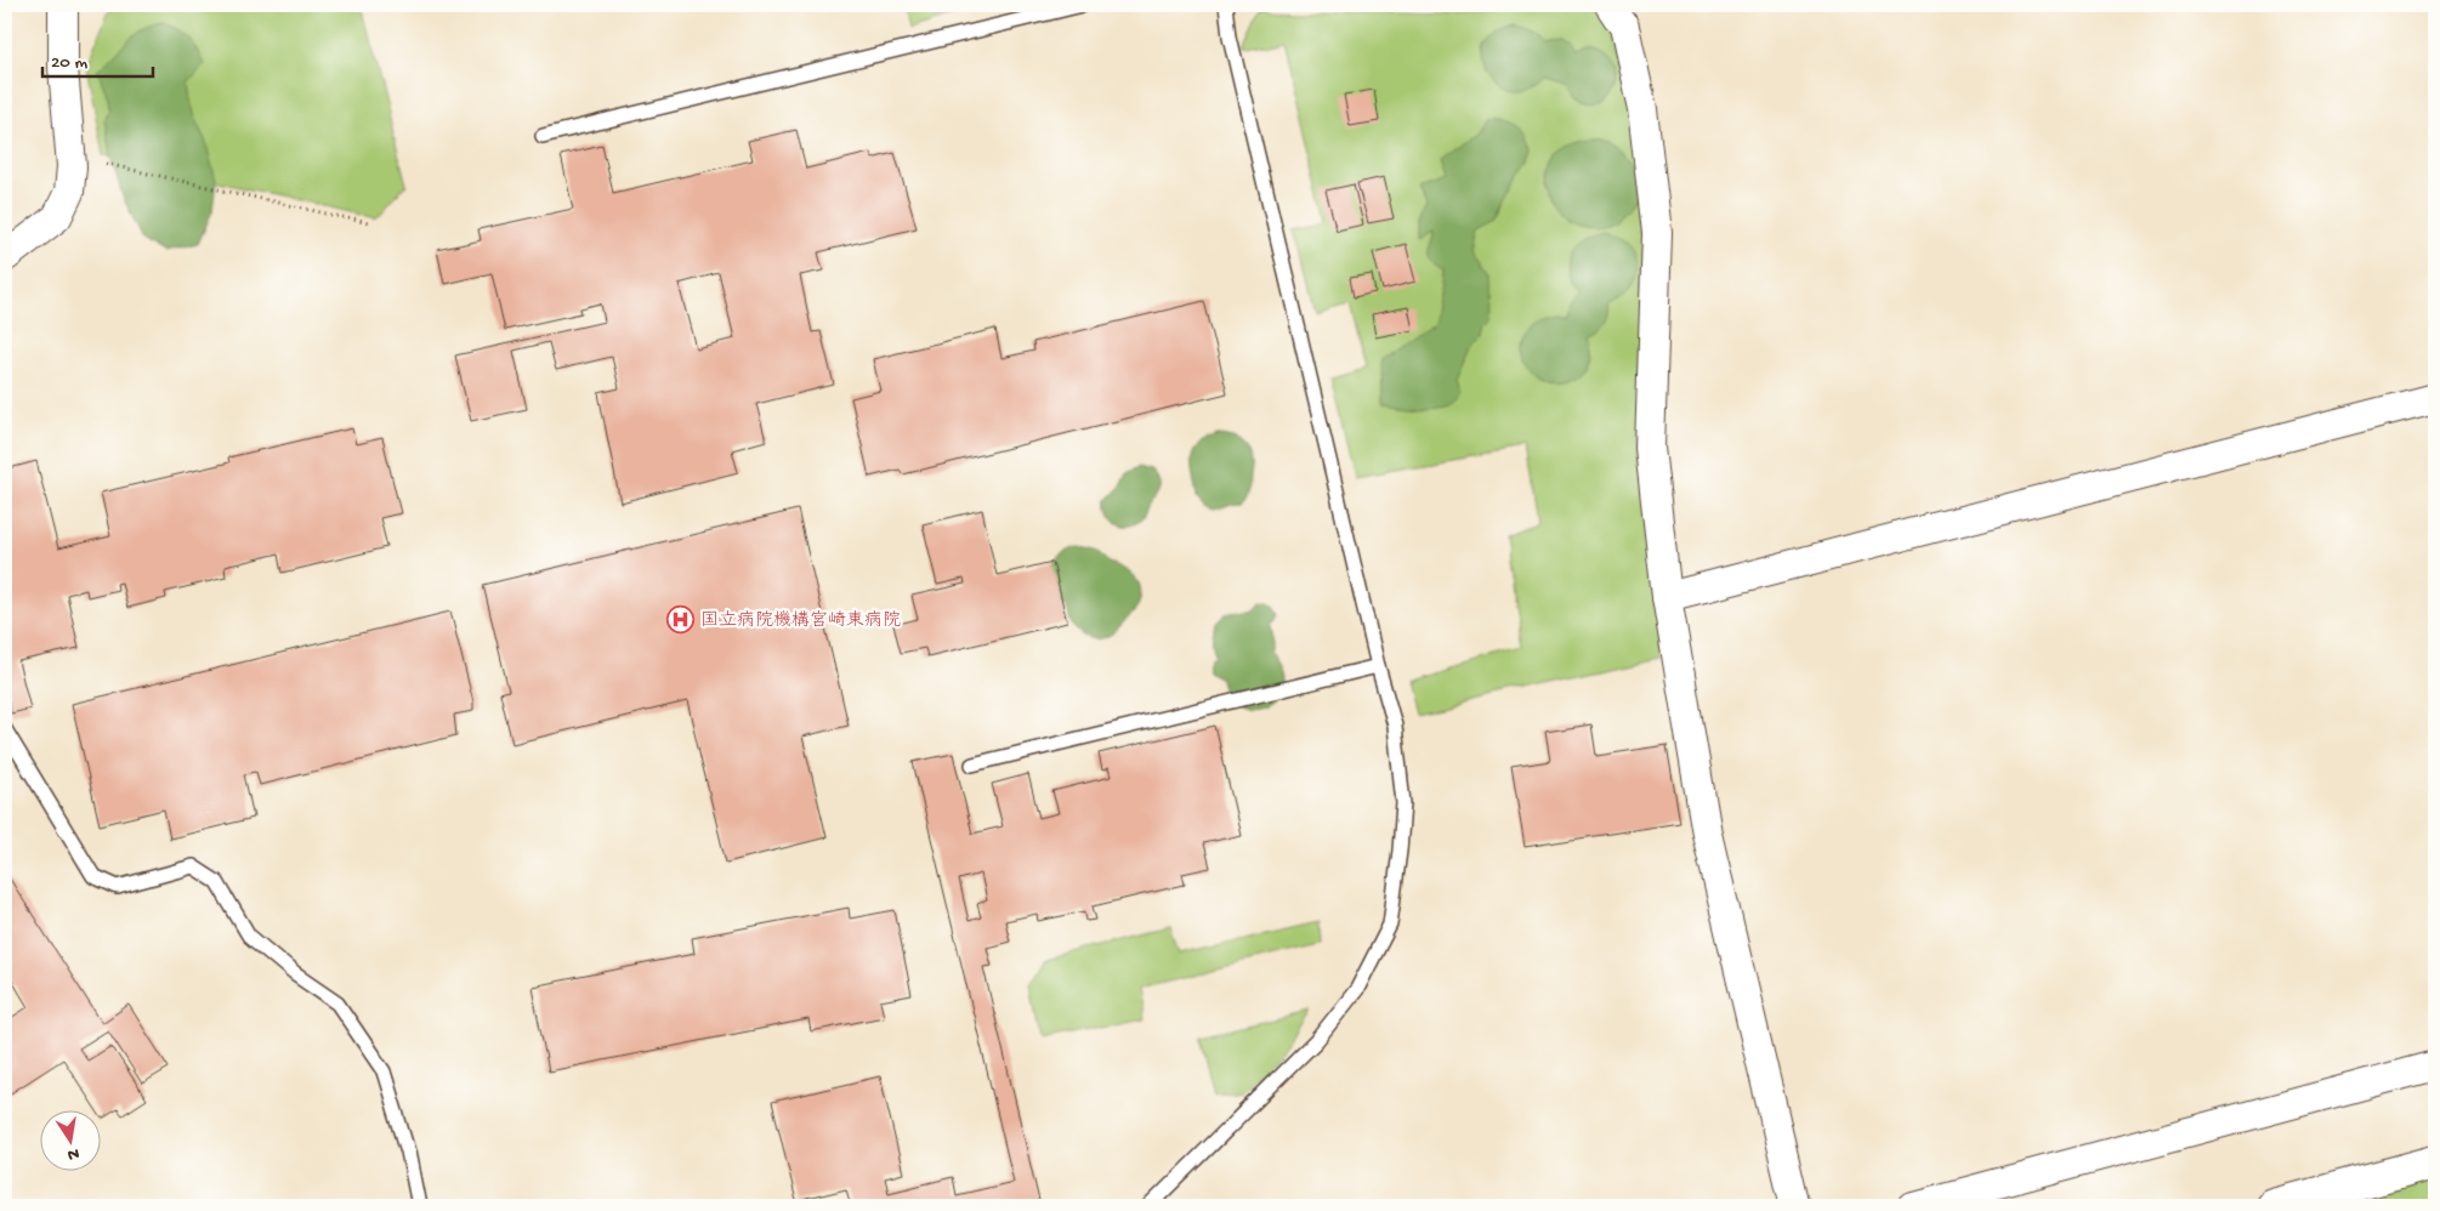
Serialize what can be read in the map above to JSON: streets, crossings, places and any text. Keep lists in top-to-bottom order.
{
  "places": {
    "hospital": ["国立病院機構宮崎東病院"]
  },
  "scale_bar": "20 m",
  "north": "bottom"
}
